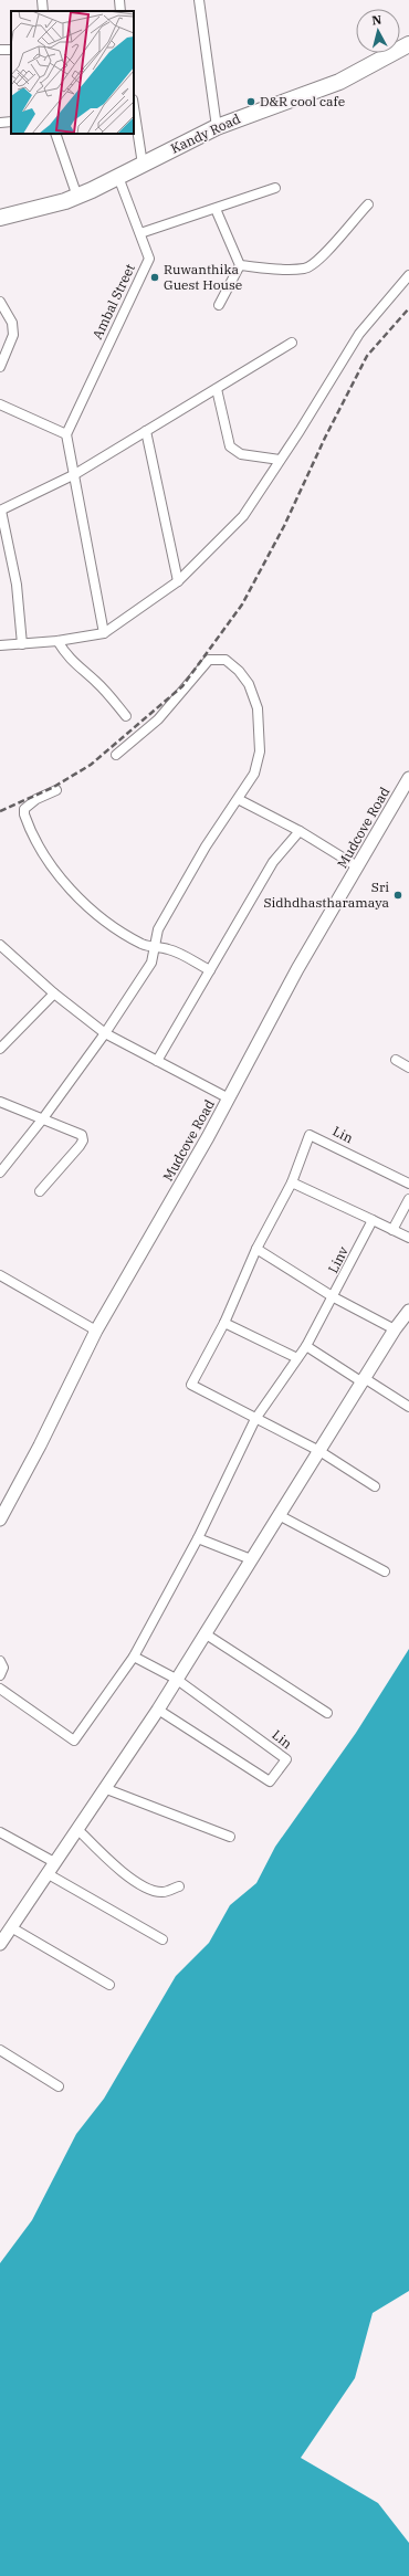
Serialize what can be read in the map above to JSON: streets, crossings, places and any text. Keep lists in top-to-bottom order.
{
  "streets": {
    "highway": ["Kandy Road"],
    "street": [
      "Ambal Street",
      "Mudcove Road",
      "Lin",
      "Linv"
    ]
  },
  "crossings": [
    ["Kandy Road", "Ambal Street"]
  ],
  "places": ["D&R cool cafe", "Ruwanthika Guest House", "Sri Sidhdhastharamaya"],
  "north": "top"
}
